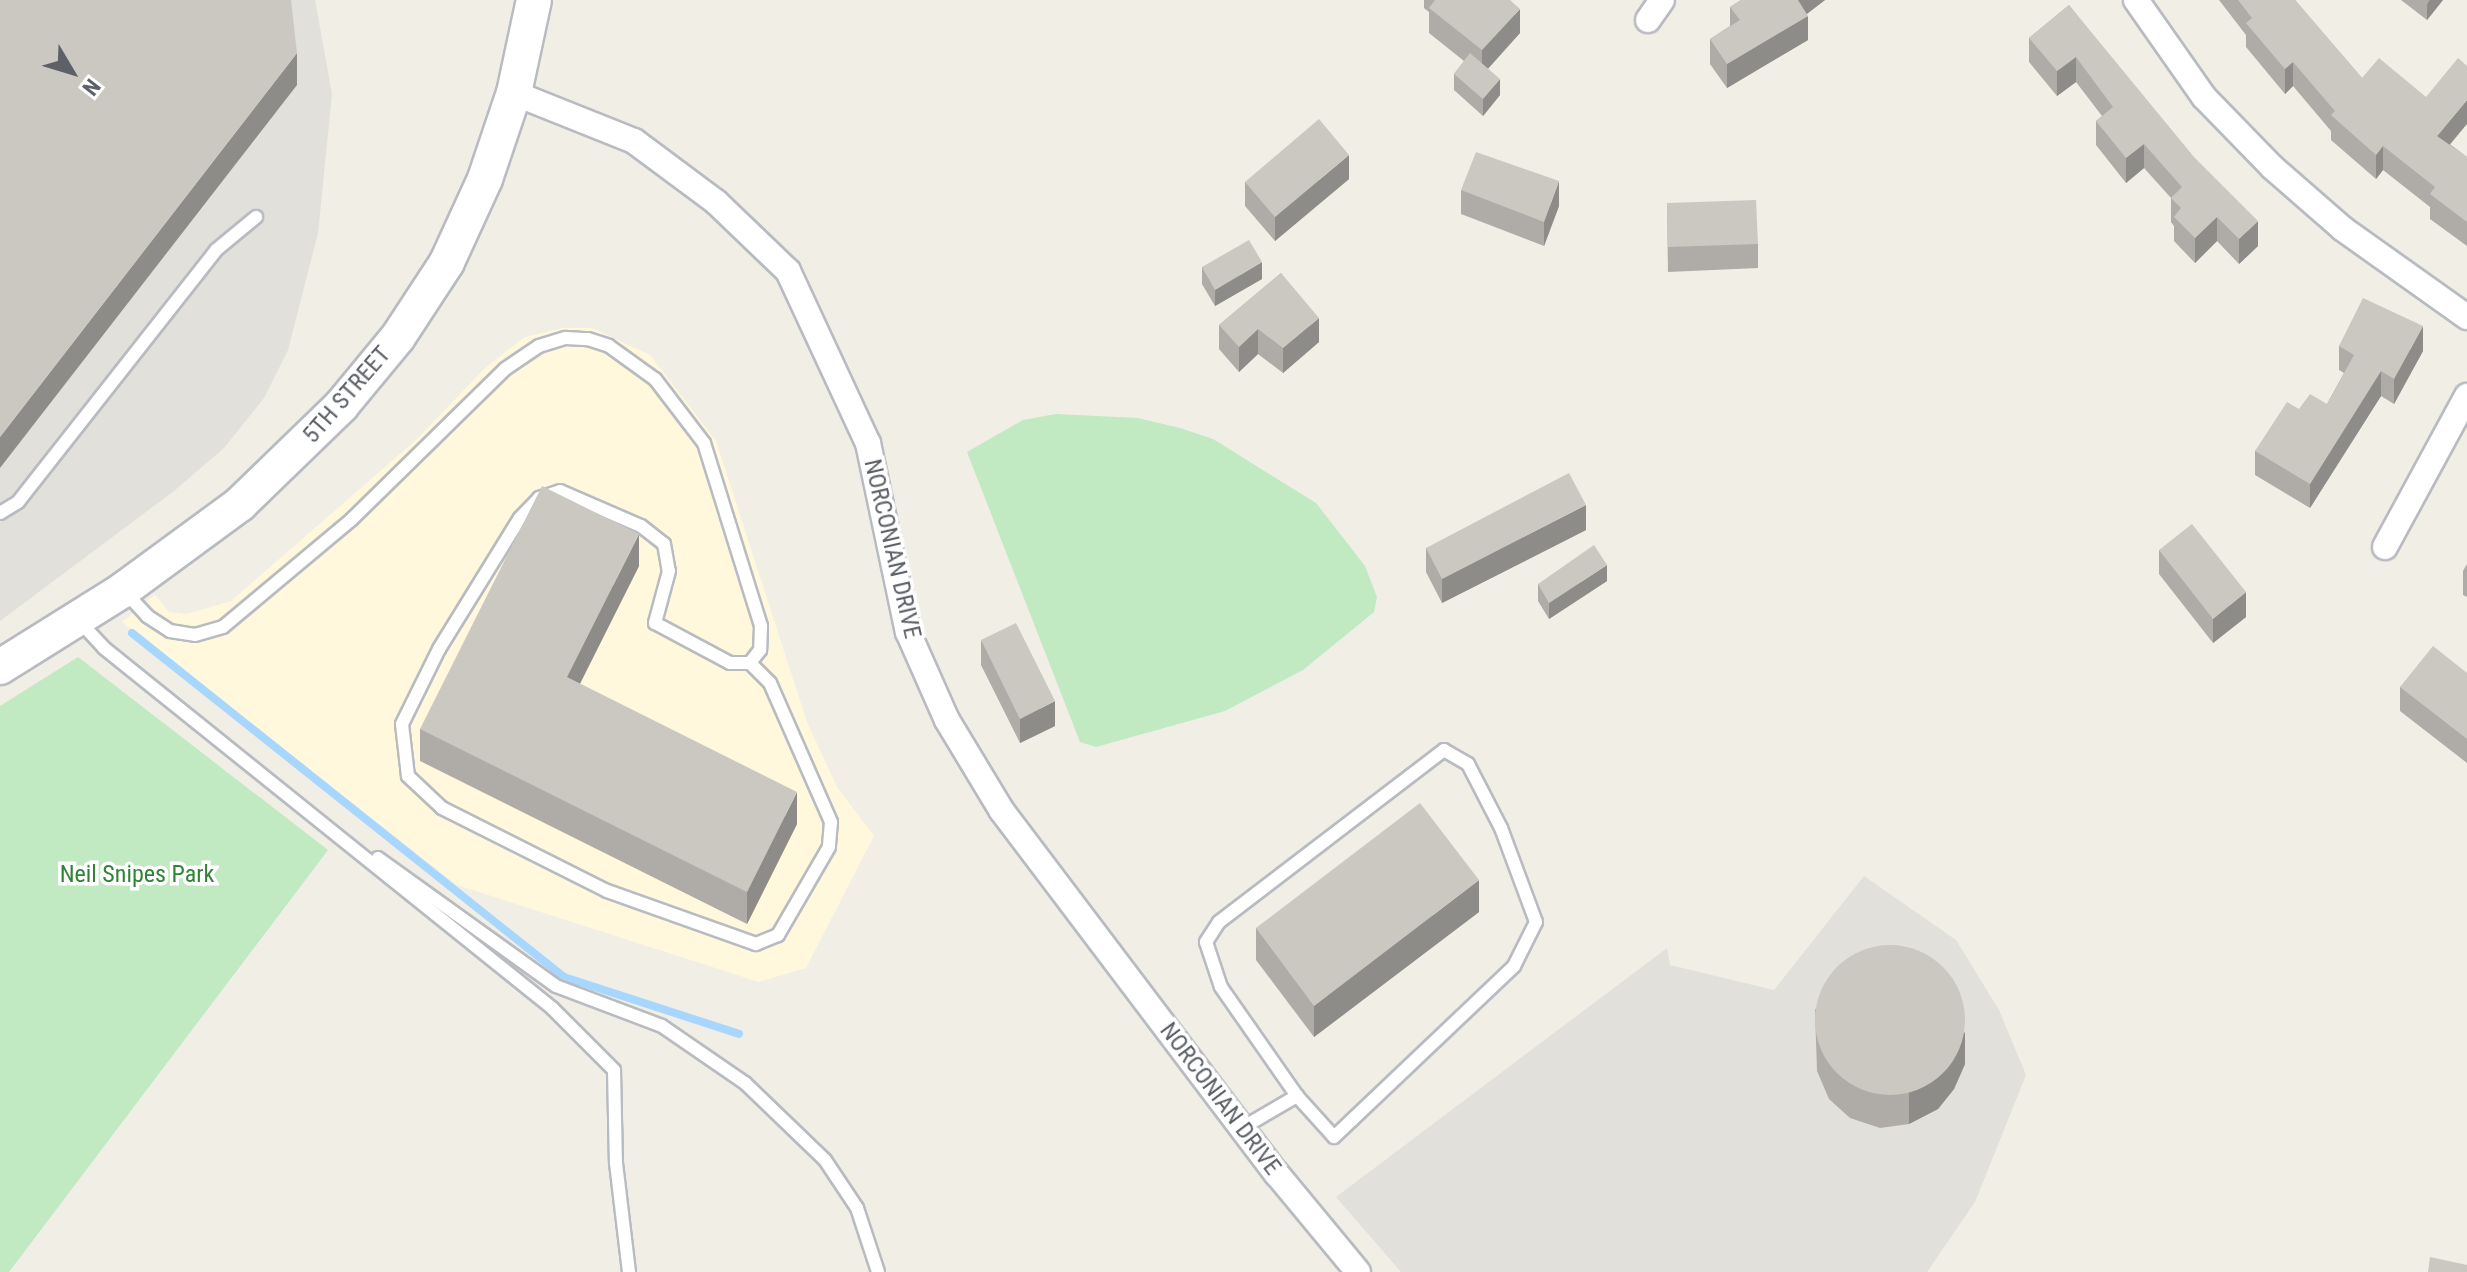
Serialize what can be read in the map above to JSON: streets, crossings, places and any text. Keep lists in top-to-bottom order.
{
  "streets": {
    "street": ["5TH STREET", "NORCONIAN DRIVE"]
  },
  "crossings": [
    ["5TH STREET", "NORCONIAN DRIVE"]
  ],
  "parks": ["Neil Snipes Park"],
  "north": "bottom right"
}
